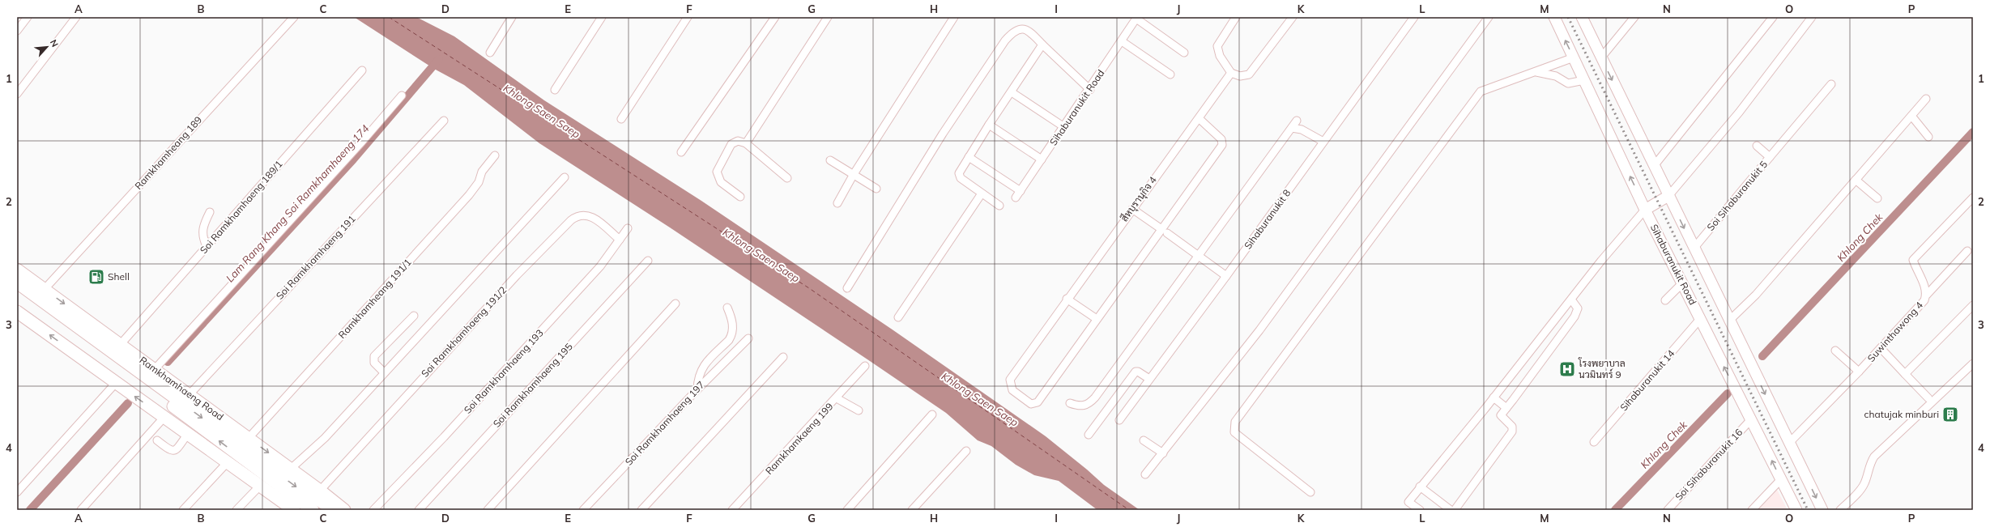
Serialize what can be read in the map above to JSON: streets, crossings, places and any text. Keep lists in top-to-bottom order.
{
  "streets": {
    "main road": ["Sihaburanukit Road", "Ramkhamhaeng Road"],
    "street": [
      "Ramkhamheang 189",
      "Soi Sihaburanukit 5",
      "สีหบุรานุกิจ 4",
      "Soi Ramkhamhaeng 189/1",
      "Sihaburanukit 8",
      "Soi Ramkhamhaeng 191",
      "Ramkhamheang 191/1",
      "Soi Ramkhamhaeng 191/2",
      "Suwinthawong 4",
      "Soi Ramkhamhaeng 193",
      "Sihaburanukit 14",
      "Soi Ramkhamhaeng 195",
      "Soi Ramkhamhaeng 197",
      "Ramkhamkaeng 199",
      "Soi Sihaburanukit 16"
    ]
  },
  "crossings": [
    ["Sihaburanukit Road", "Sihaburanukit 14"],
    ["Sihaburanukit Road", "Soi Sihaburanukit 16"],
    ["Ramkhamheang 189", "Ramkhamhaeng Road"],
    ["Soi Ramkhamhaeng 189/1", "Ramkhamhaeng Road"],
    ["Soi Ramkhamhaeng 191", "Ramkhamhaeng Road"],
    ["Ramkhamheang 191/1", "Ramkhamhaeng Road"],
    ["Soi Ramkhamhaeng 191/2", "Soi Ramkhamhaeng 193"],
    ["Soi Ramkhamhaeng 191/2", "Ramkhamhaeng Road"]
  ],
  "water": ["Khlong Saen Saep", "Lam Rang Khang Soi Ramkhamhaeng 174", "Khlong Chek"],
  "places": {
    "fuel station": ["Shell"],
    "hospital": ["โรงพยาบาล นวมินทร์ 9"],
    "building": ["chatujak minburi"]
  },
  "north": "top right",
  "grid": {
    "columns": [
      "A",
      "B",
      "C",
      "D",
      "E",
      "F",
      "G",
      "H",
      "I",
      "J",
      "K",
      "L",
      "M",
      "N",
      "O",
      "P"
    ],
    "rows": [
      "1",
      "2",
      "3",
      "4"
    ]
  }
}
